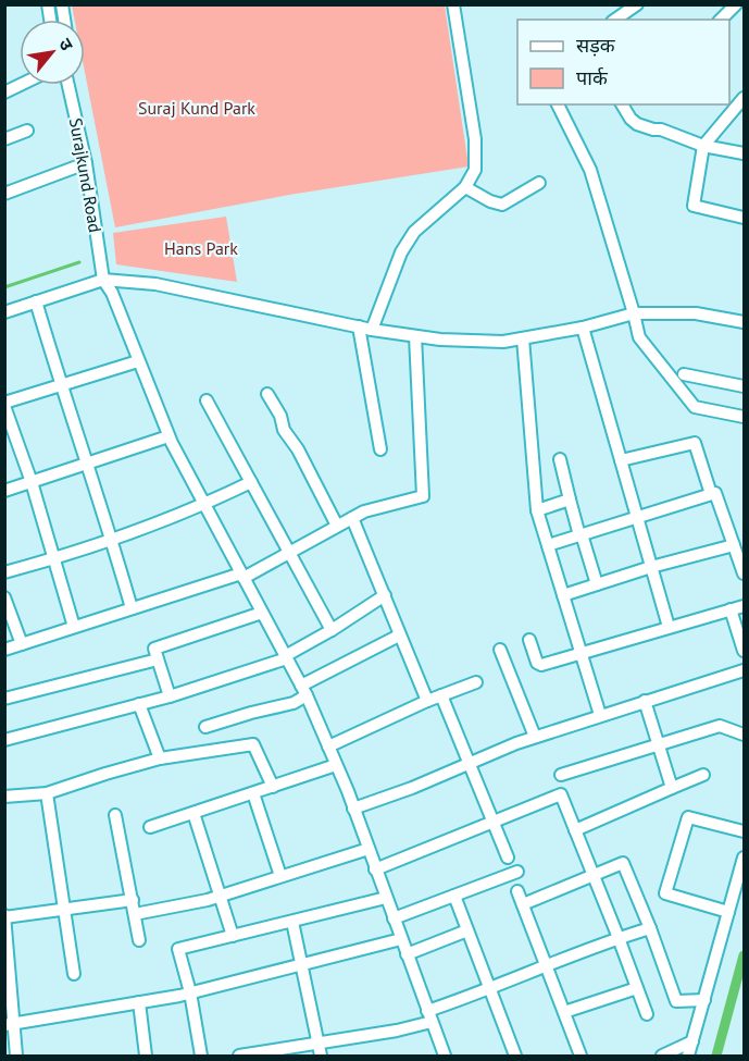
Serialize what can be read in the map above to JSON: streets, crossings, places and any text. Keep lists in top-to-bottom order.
{
  "streets": {
    "street": ["Surajkund Road"]
  },
  "parks": ["Suraj Kund Park", "Hans Park"],
  "legend": ["सड़क", "पार्क"],
  "north": "top right"
}
